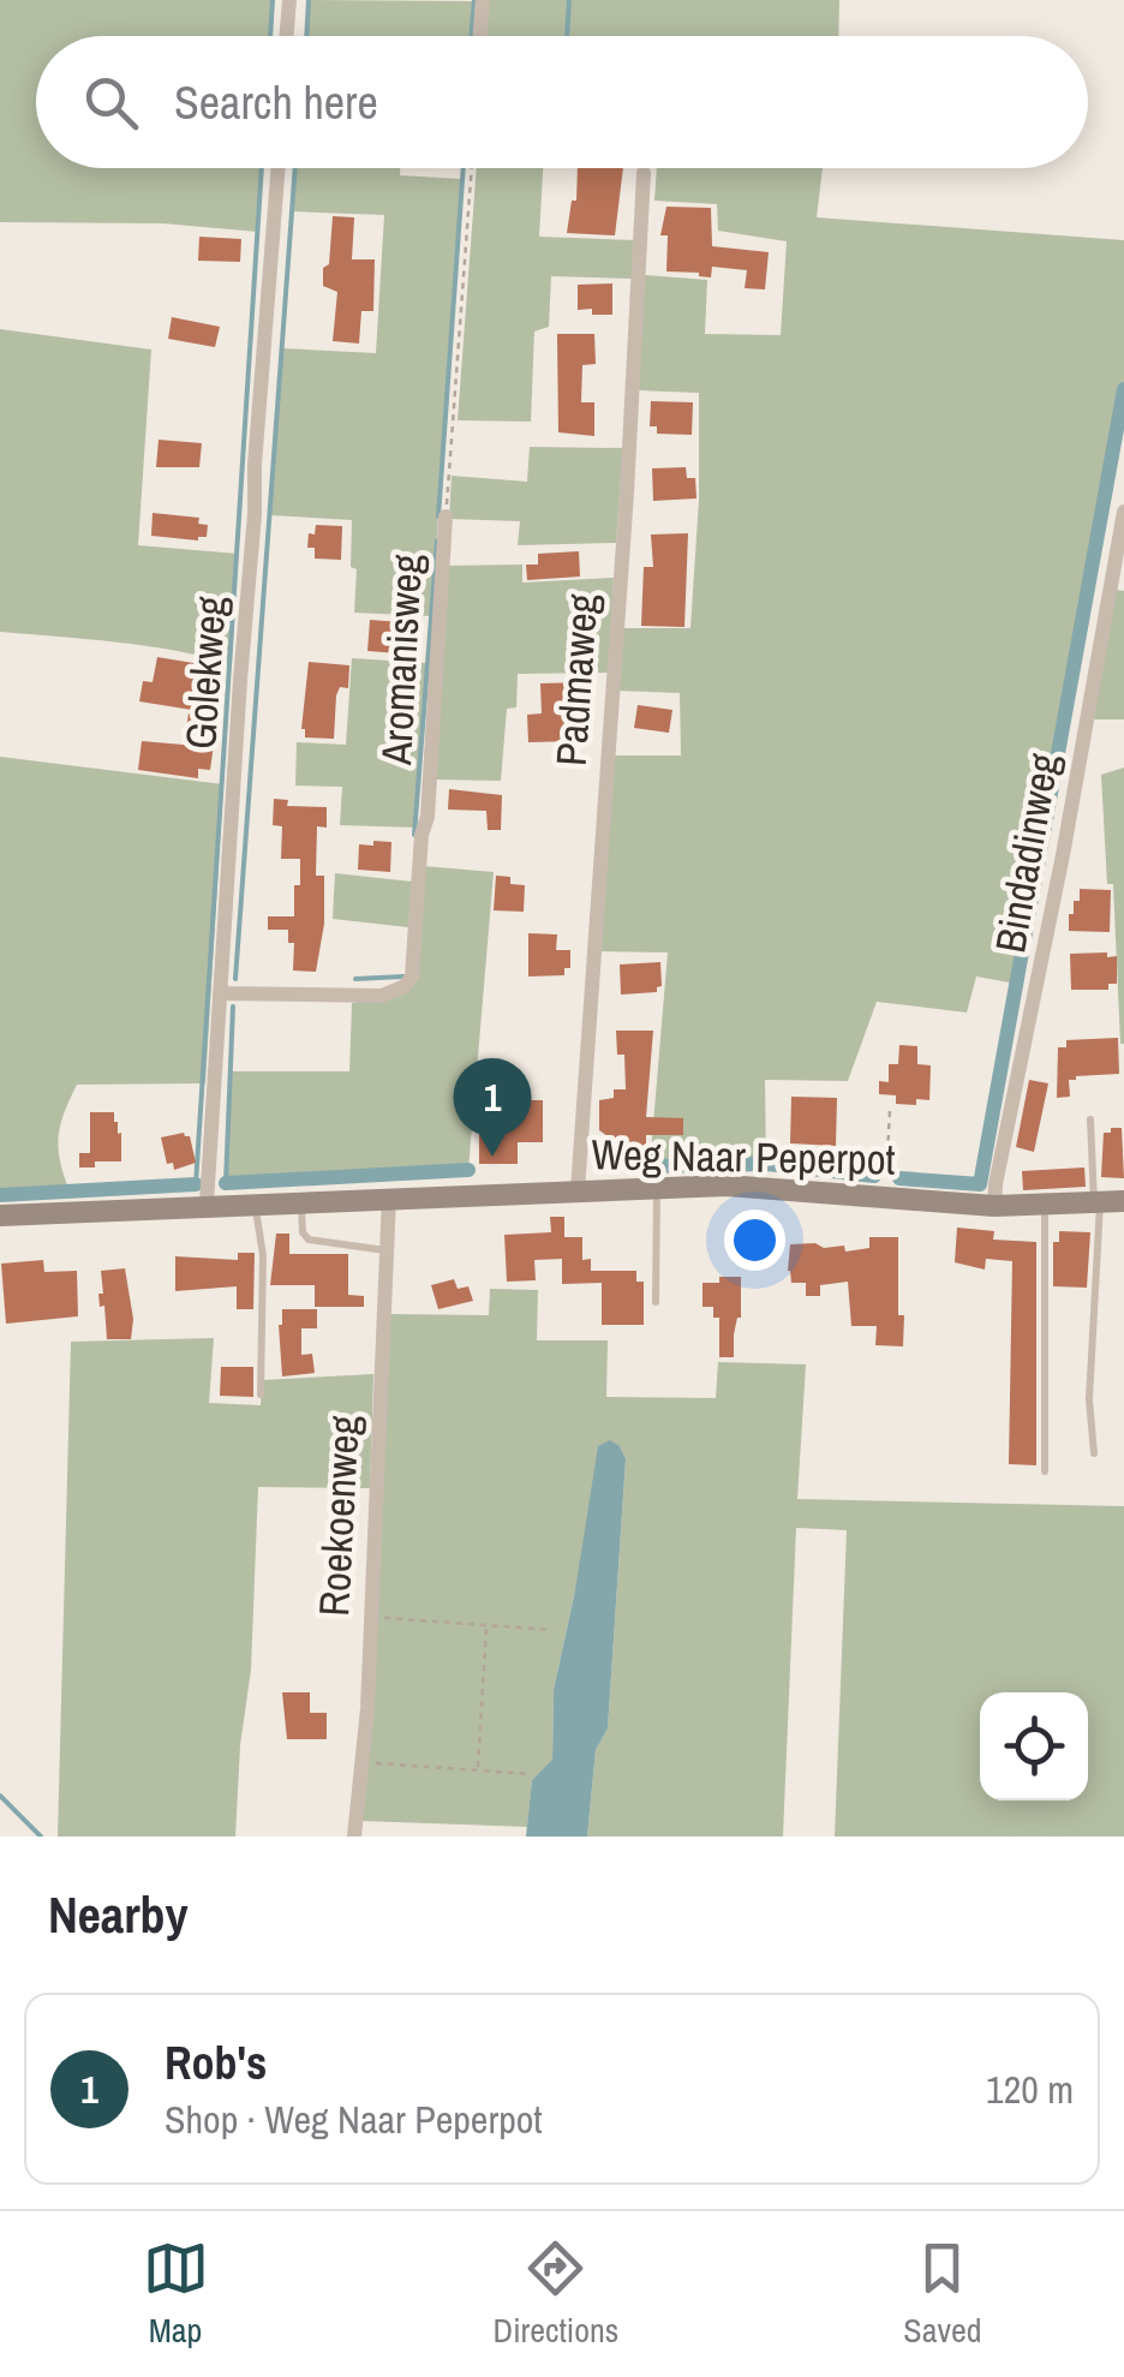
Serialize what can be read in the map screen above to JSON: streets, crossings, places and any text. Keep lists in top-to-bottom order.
{
  "streets": {
    "street": [
      "Aromanisweg",
      "Golekweg",
      "Padmaweg",
      "Bindadinweg",
      "Weg Naar Peperpot",
      "Roekoenweg"
    ]
  },
  "crossings": [
    ["Aromanisweg", "Golekweg"],
    ["Golekweg", "Weg Naar Peperpot"],
    ["Padmaweg", "Weg Naar Peperpot"],
    ["Bindadinweg", "Weg Naar Peperpot"],
    ["Weg Naar Peperpot", "Roekoenweg"]
  ],
  "page": {
    "search": "Search here",
    "pins": "1",
    "heading": "Nearby",
    "list": [
      {
        "mark": "1",
        "name": "Rob's",
        "note": "Shop · Weg Naar Peperpot",
        "value": "120 m"
      }
    ],
    "nav": ["Map", "Directions", "Saved"]
  }
}
